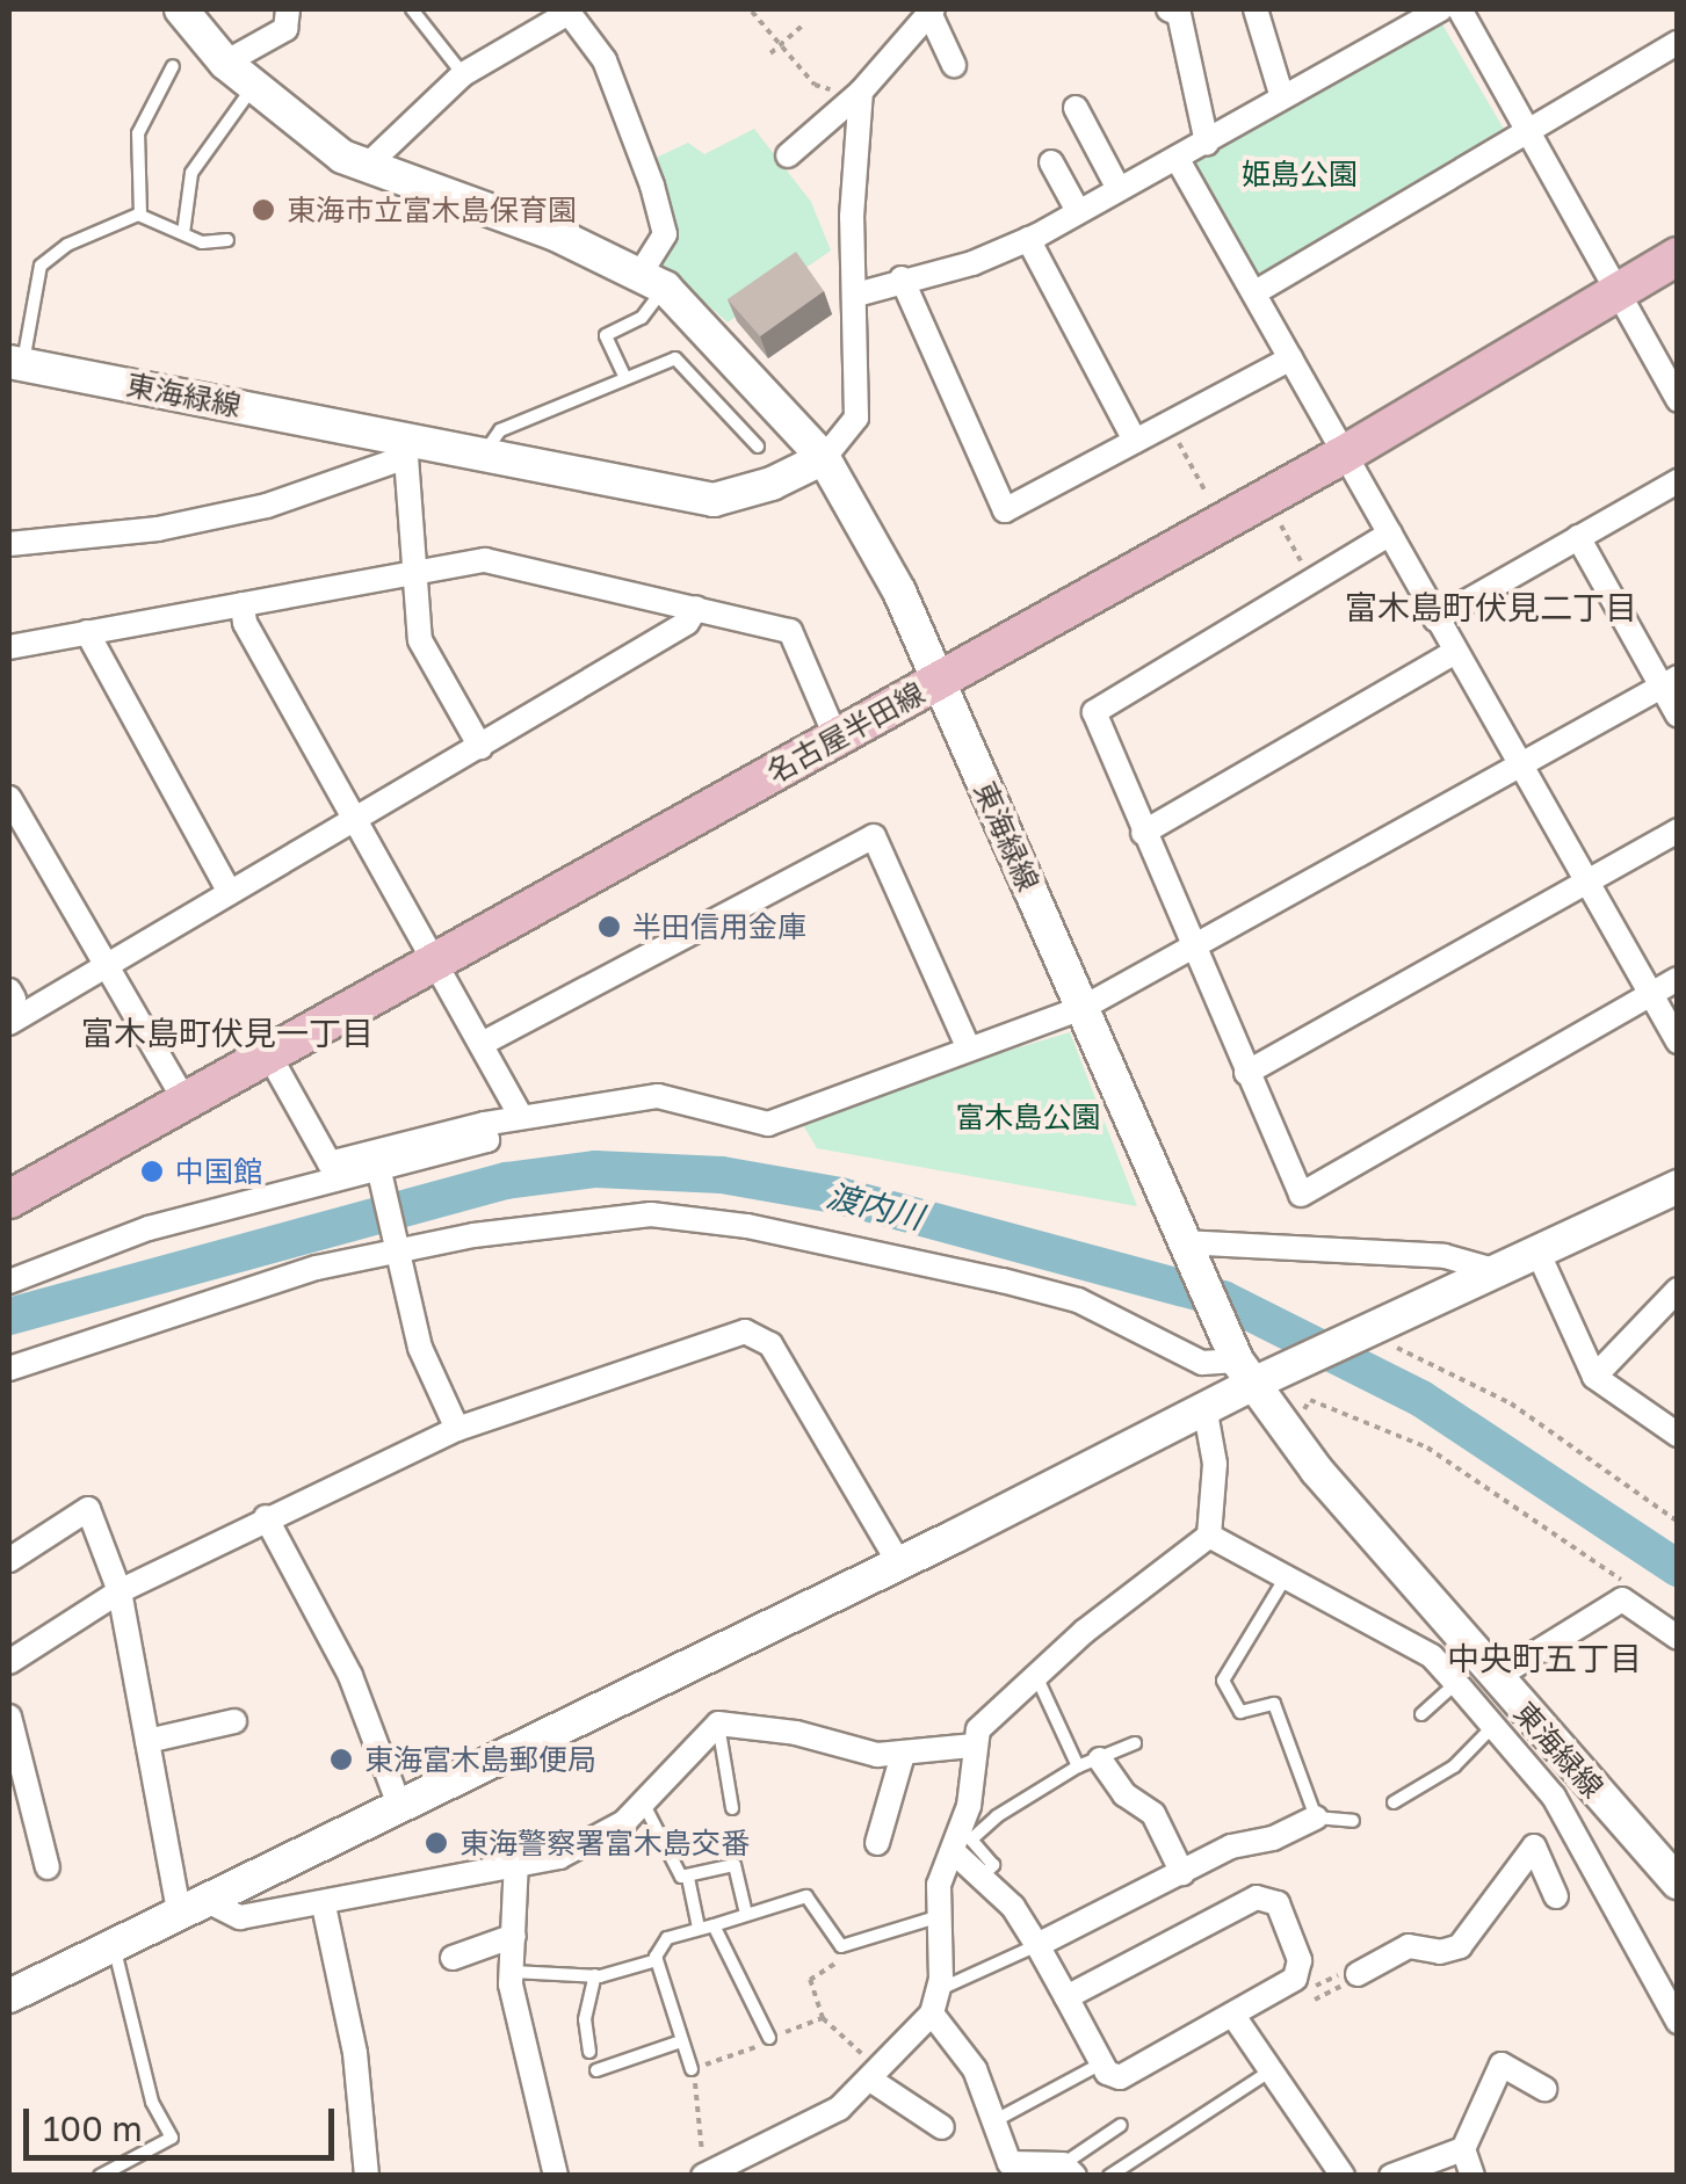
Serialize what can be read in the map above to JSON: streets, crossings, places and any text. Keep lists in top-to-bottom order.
{
  "streets": {
    "main road": ["名古屋半田線"],
    "street": ["東海緑線"]
  },
  "crossings": [
    ["東海緑線", "名古屋半田線"]
  ],
  "districts": ["富木島町伏見二丁目", "富木島町伏見一丁目", "中央町五丁目"],
  "water": ["渡内川"],
  "parks": ["姫島公園", "富木島公園"],
  "places": [
    "東海市立富木島保育園",
    "半田信用金庫",
    "中国館",
    "東海富木島郵便局",
    "東海警察署富木島交番"
  ],
  "scale_bar": "100 m"
}
